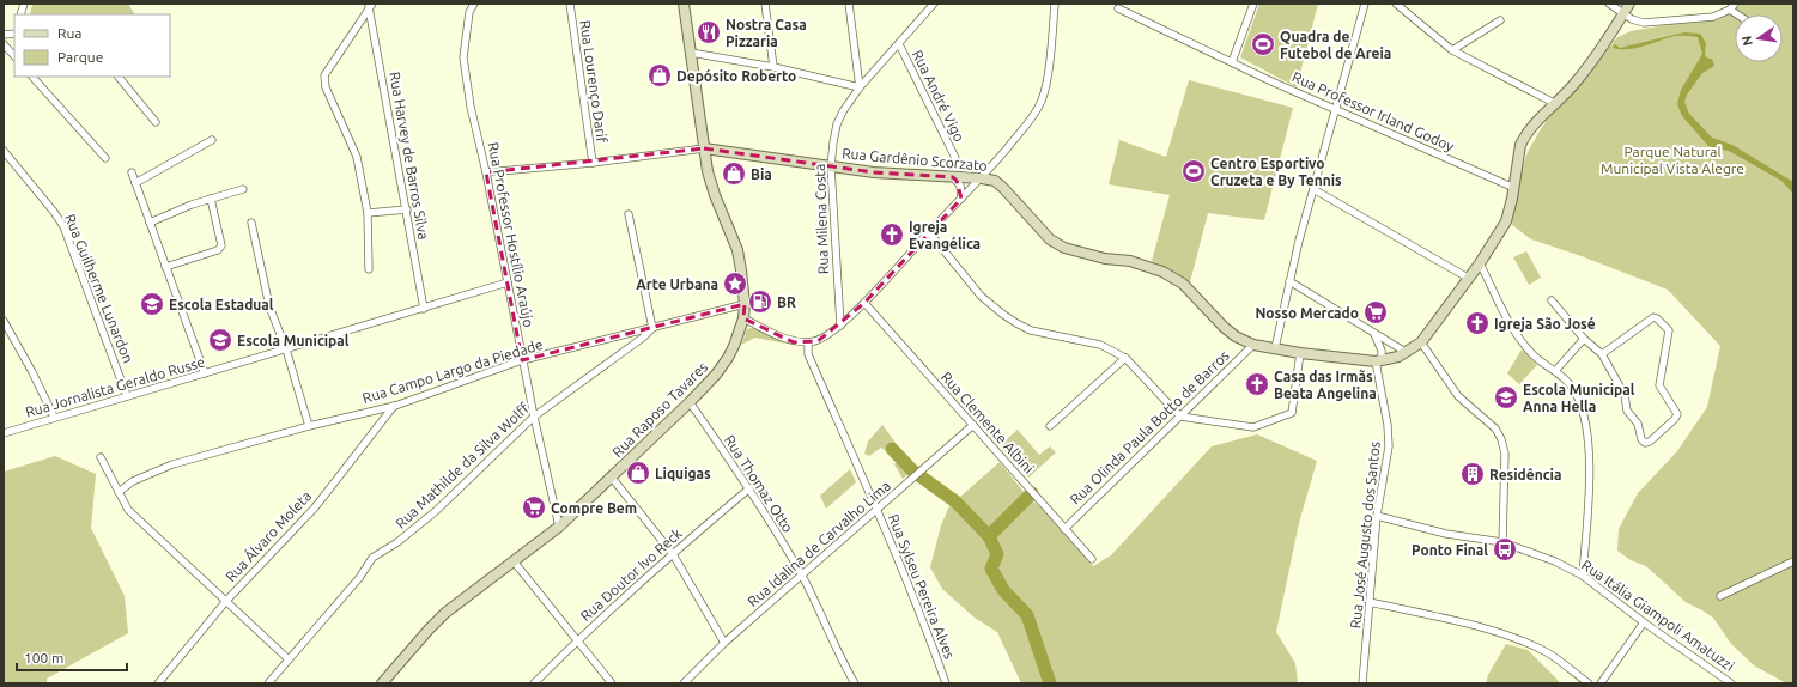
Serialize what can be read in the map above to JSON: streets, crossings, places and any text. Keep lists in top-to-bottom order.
{
  "streets": {
    "street": [
      "Rua Lourenço Darif",
      "Rua André Vigo",
      "Rua Professor Irland Godoy",
      "Rua Harvey de Barros Silva",
      "Rua Gardênio Scorzato",
      "Rua Milena Costa",
      "Rua Professor Hostílio Araújo",
      "Rua Guilherme Lunardon",
      "Rua Campo Largo da Piedade",
      "Rua Jornalista Geraldo Russe",
      "Rua Raposo Tavares",
      "Rua Clemente Albini",
      "Rua Olinda Paula Botto de Barros",
      "Rua Mathilde da Silva Wolff",
      "Rua Thomaz Otto",
      "Rua José Augusto dos Santos",
      "Rua Álvaro Moleta",
      "Rua Idalina de Carvalho Lima",
      "Rua Doutor Ivo Reck",
      "Rua Sylseu Pereira Alves",
      "Rua Itália Giampoli Amatuzzi"
    ]
  },
  "crossings": [
    ["Rua Lourenço Darif", "Rua Gardênio Scorzato"],
    ["Rua André Vigo", "Rua Milena Costa"],
    ["Rua Professor Irland Godoy", "Rua Gardênio Scorzato"],
    ["Rua Harvey de Barros Silva", "Rua Jornalista Geraldo Russe"],
    ["Rua Gardênio Scorzato", "Rua Milena Costa"],
    ["Rua Gardênio Scorzato", "Rua Professor Hostílio Araújo"],
    ["Rua Gardênio Scorzato", "Rua Raposo Tavares"],
    ["Rua Gardênio Scorzato", "Rua Olinda Paula Botto de Barros"],
    ["Rua Gardênio Scorzato", "Rua José Augusto dos Santos"],
    ["Rua Professor Hostílio Araújo", "Rua Campo Largo da Piedade"],
    ["Rua Professor Hostílio Araújo", "Rua Jornalista Geraldo Russe"],
    ["Rua Professor Hostílio Araújo", "Rua Raposo Tavares"],
    ["Rua Professor Hostílio Araújo", "Rua Mathilde da Silva Wolff"],
    ["Rua Guilherme Lunardon", "Rua Jornalista Geraldo Russe"],
    ["Rua Campo Largo da Piedade", "Rua Raposo Tavares"],
    ["Rua Campo Largo da Piedade", "Rua Mathilde da Silva Wolff"],
    ["Rua Campo Largo da Piedade", "Rua Álvaro Moleta"],
    ["Rua Raposo Tavares", "Rua Thomaz Otto"],
    ["Rua Clemente Albini", "Rua Olinda Paula Botto de Barros"],
    ["Rua Clemente Albini", "Rua Idalina de Carvalho Lima"],
    ["Rua Thomaz Otto", "Rua Idalina de Carvalho Lima"],
    ["Rua Thomaz Otto", "Rua Doutor Ivo Reck"],
    ["Rua José Augusto dos Santos", "Rua Itália Giampoli Amatuzzi"],
    ["Rua Idalina de Carvalho Lima", "Rua Sylseu Pereira Alves"]
  ],
  "parks": ["Parque Natural Municipal Vista Alegre"],
  "places": {
    "restaurant": ["Nostra Casa Pizzaria"],
    "sports": ["Quadra de Futebol de Areia", "Centro Esportivo Cruzeta e By Tennis"],
    "shop": ["Depósito Roberto", "Bia", "Liquigas"],
    "church": ["Igreja Evangélica", "Igreja São José", "Casa das Irmãs Beata Angelina"],
    "place": ["Arte Urbana"],
    "fuel station": ["BR"],
    "school or university": ["Escola Estadual", "Escola Municipal", "Escola Municipal Anna Hella"],
    "supermarket": ["Nosso Mercado", "Compre Bem"],
    "building": ["Residência"],
    "bus stop": ["Ponto Final"]
  },
  "legend": ["Rua", "Parque"],
  "scale_bar": "100 m",
  "north": "left"
}
